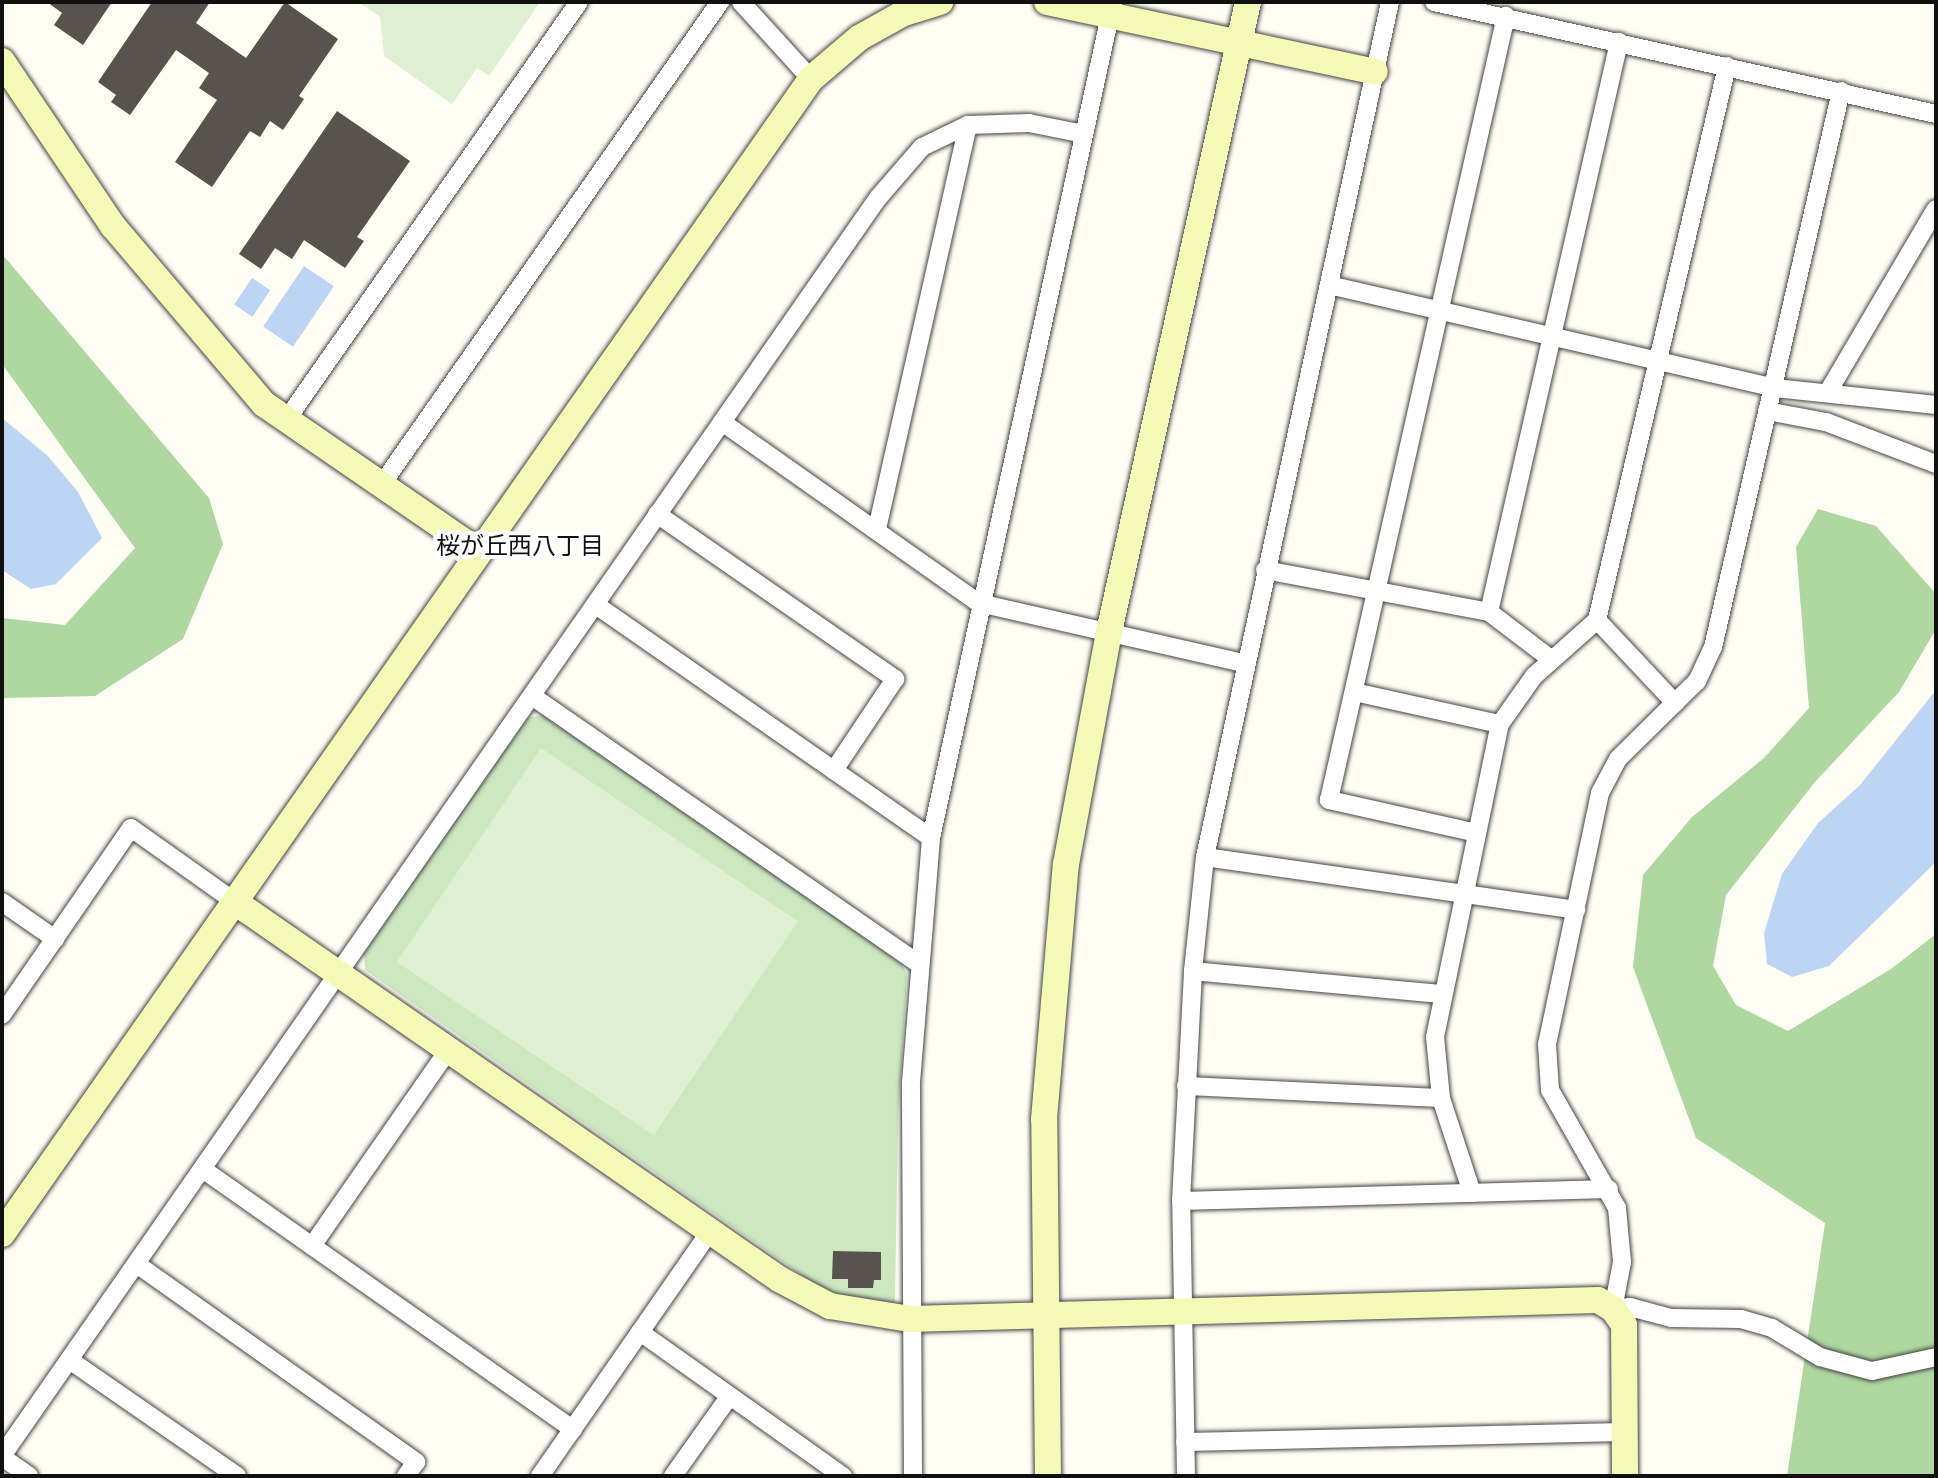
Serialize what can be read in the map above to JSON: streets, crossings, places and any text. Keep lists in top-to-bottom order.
{
  "districts": ["桜が丘西八丁目"]
}
